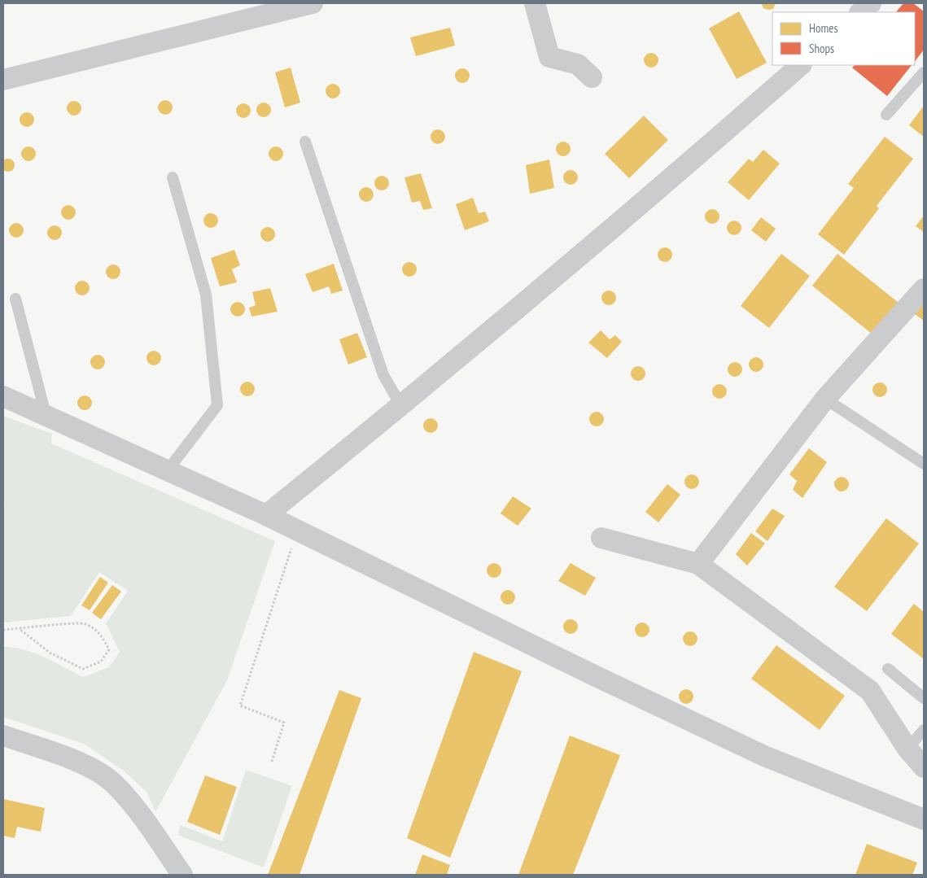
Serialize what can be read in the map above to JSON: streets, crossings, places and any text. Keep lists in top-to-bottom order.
{
  "legend": ["Homes", "Shops"]
}
